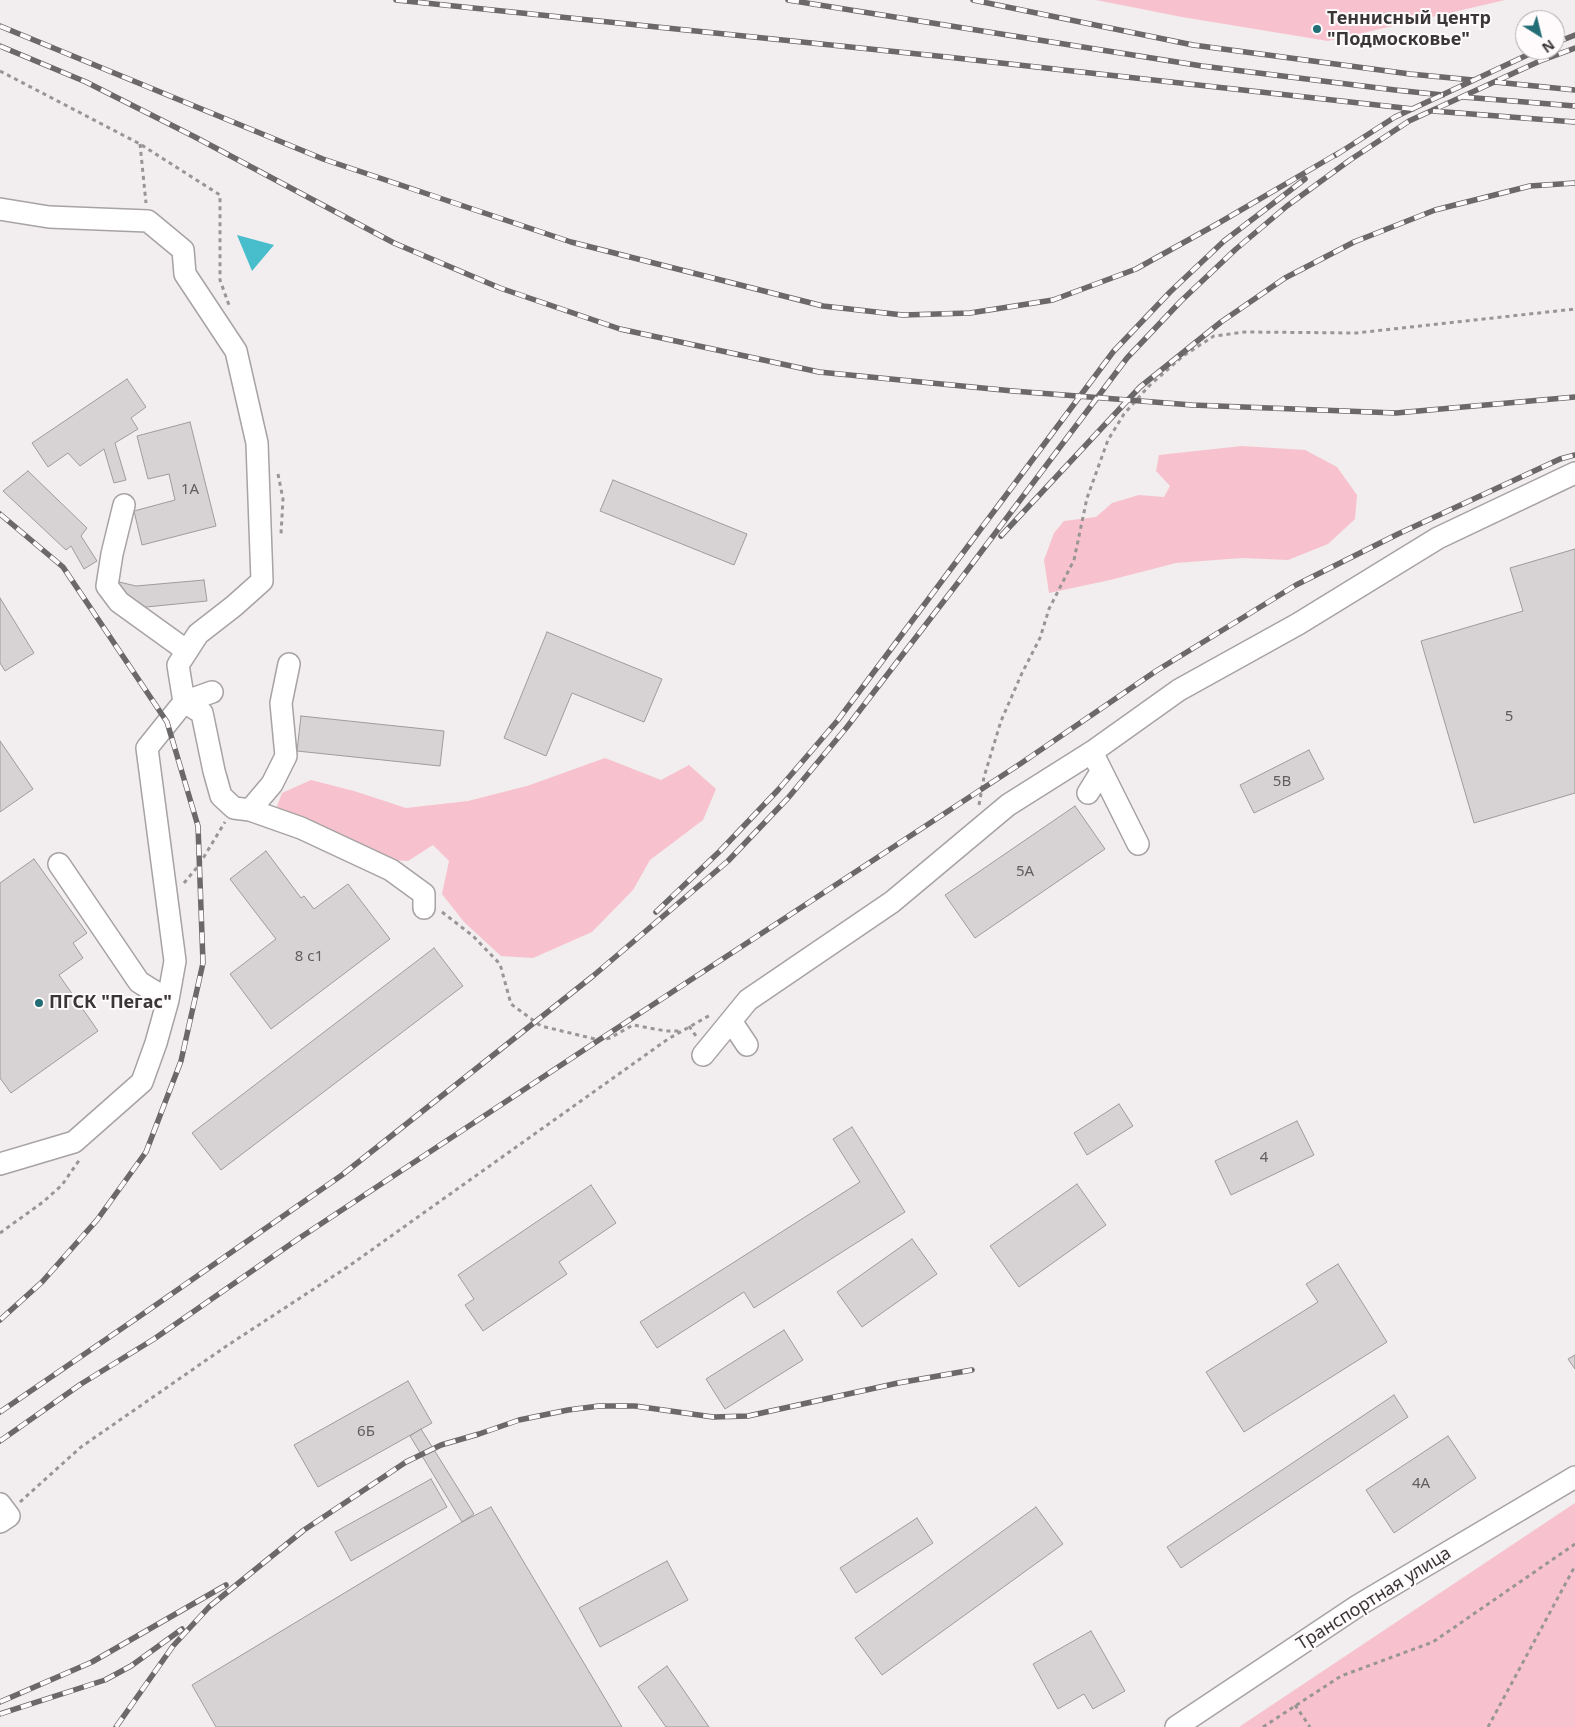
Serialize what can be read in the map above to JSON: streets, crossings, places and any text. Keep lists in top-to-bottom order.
{
  "streets": {
    "street": ["Транспортная улица"]
  },
  "places": ["Теннисный центр \"Подмосковье\"", "ПГСК \"Пегас\""],
  "house_numbers": [
    "1А",
    "5",
    "5В",
    "5А",
    "8 с1",
    "4",
    "6Б",
    "4А"
  ],
  "north": "bottom right"
}
